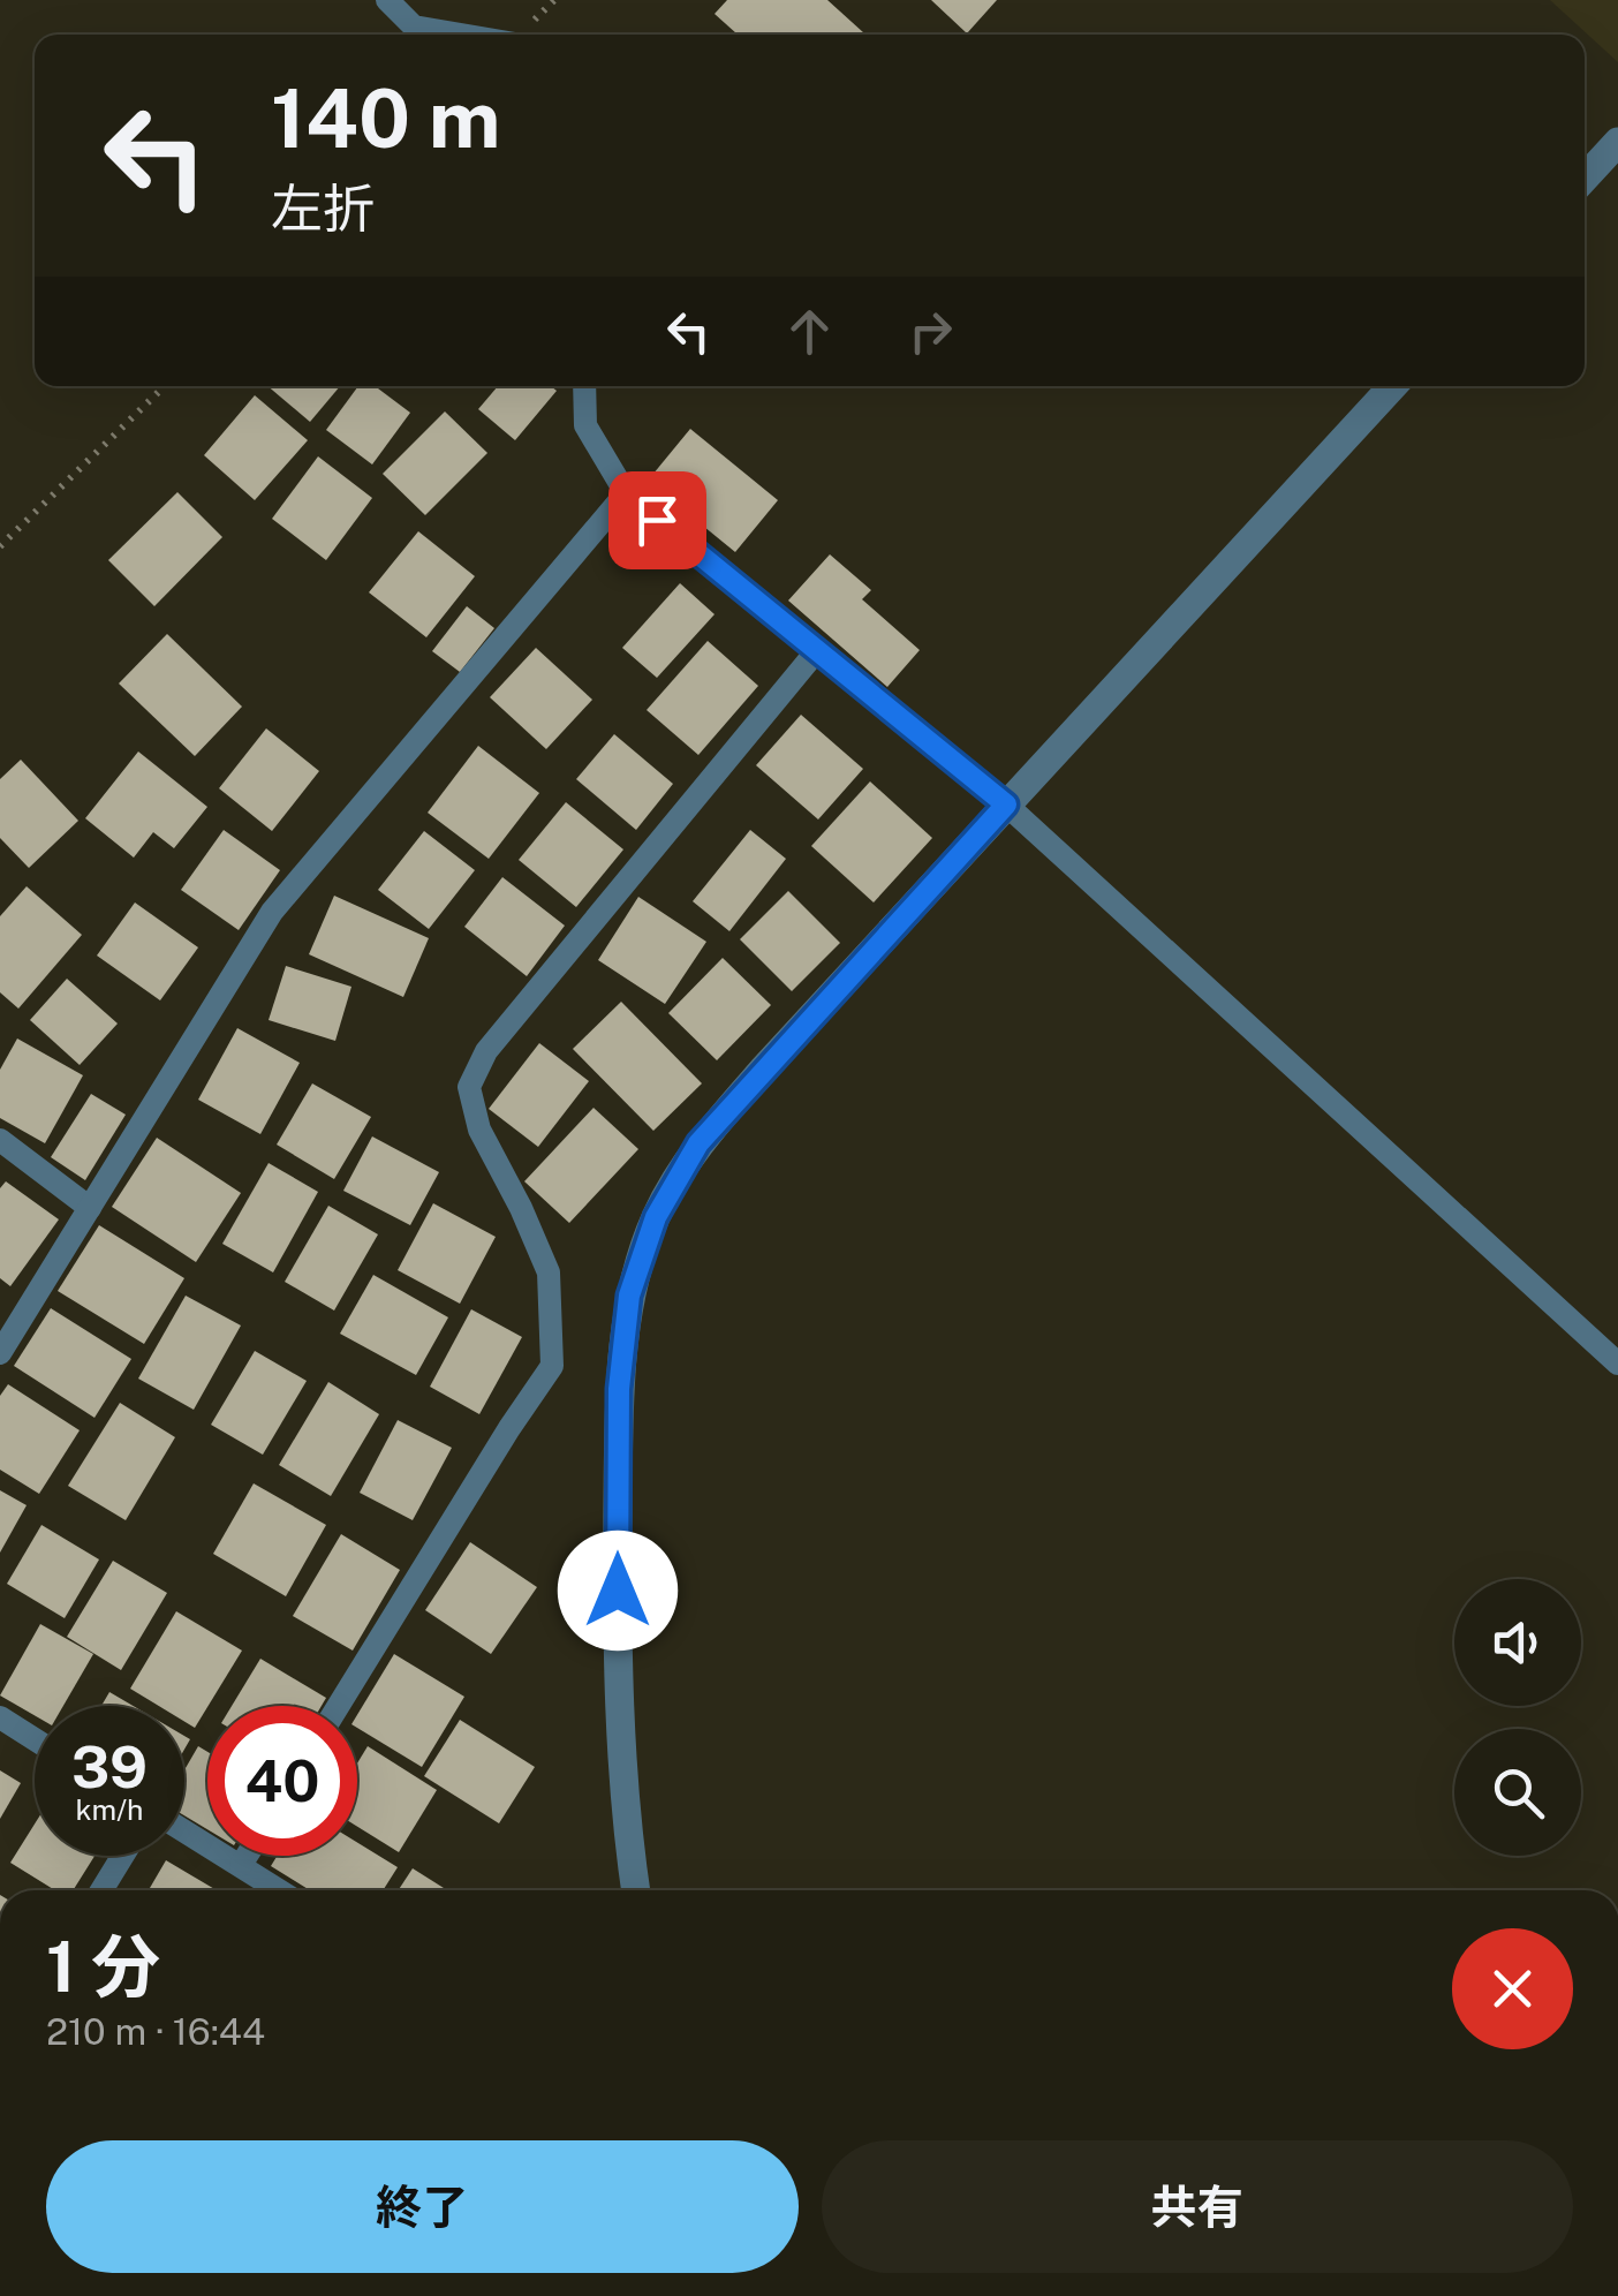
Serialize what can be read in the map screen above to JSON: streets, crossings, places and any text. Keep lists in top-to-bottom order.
{
  "page": {
    "turn": ["140 m", "左折"],
    "speed": "39 km/h",
    "limit": "40",
    "heading": ["1 分", "210 m · 16:44"],
    "buttons": ["終了", "共有"]
  }
}
